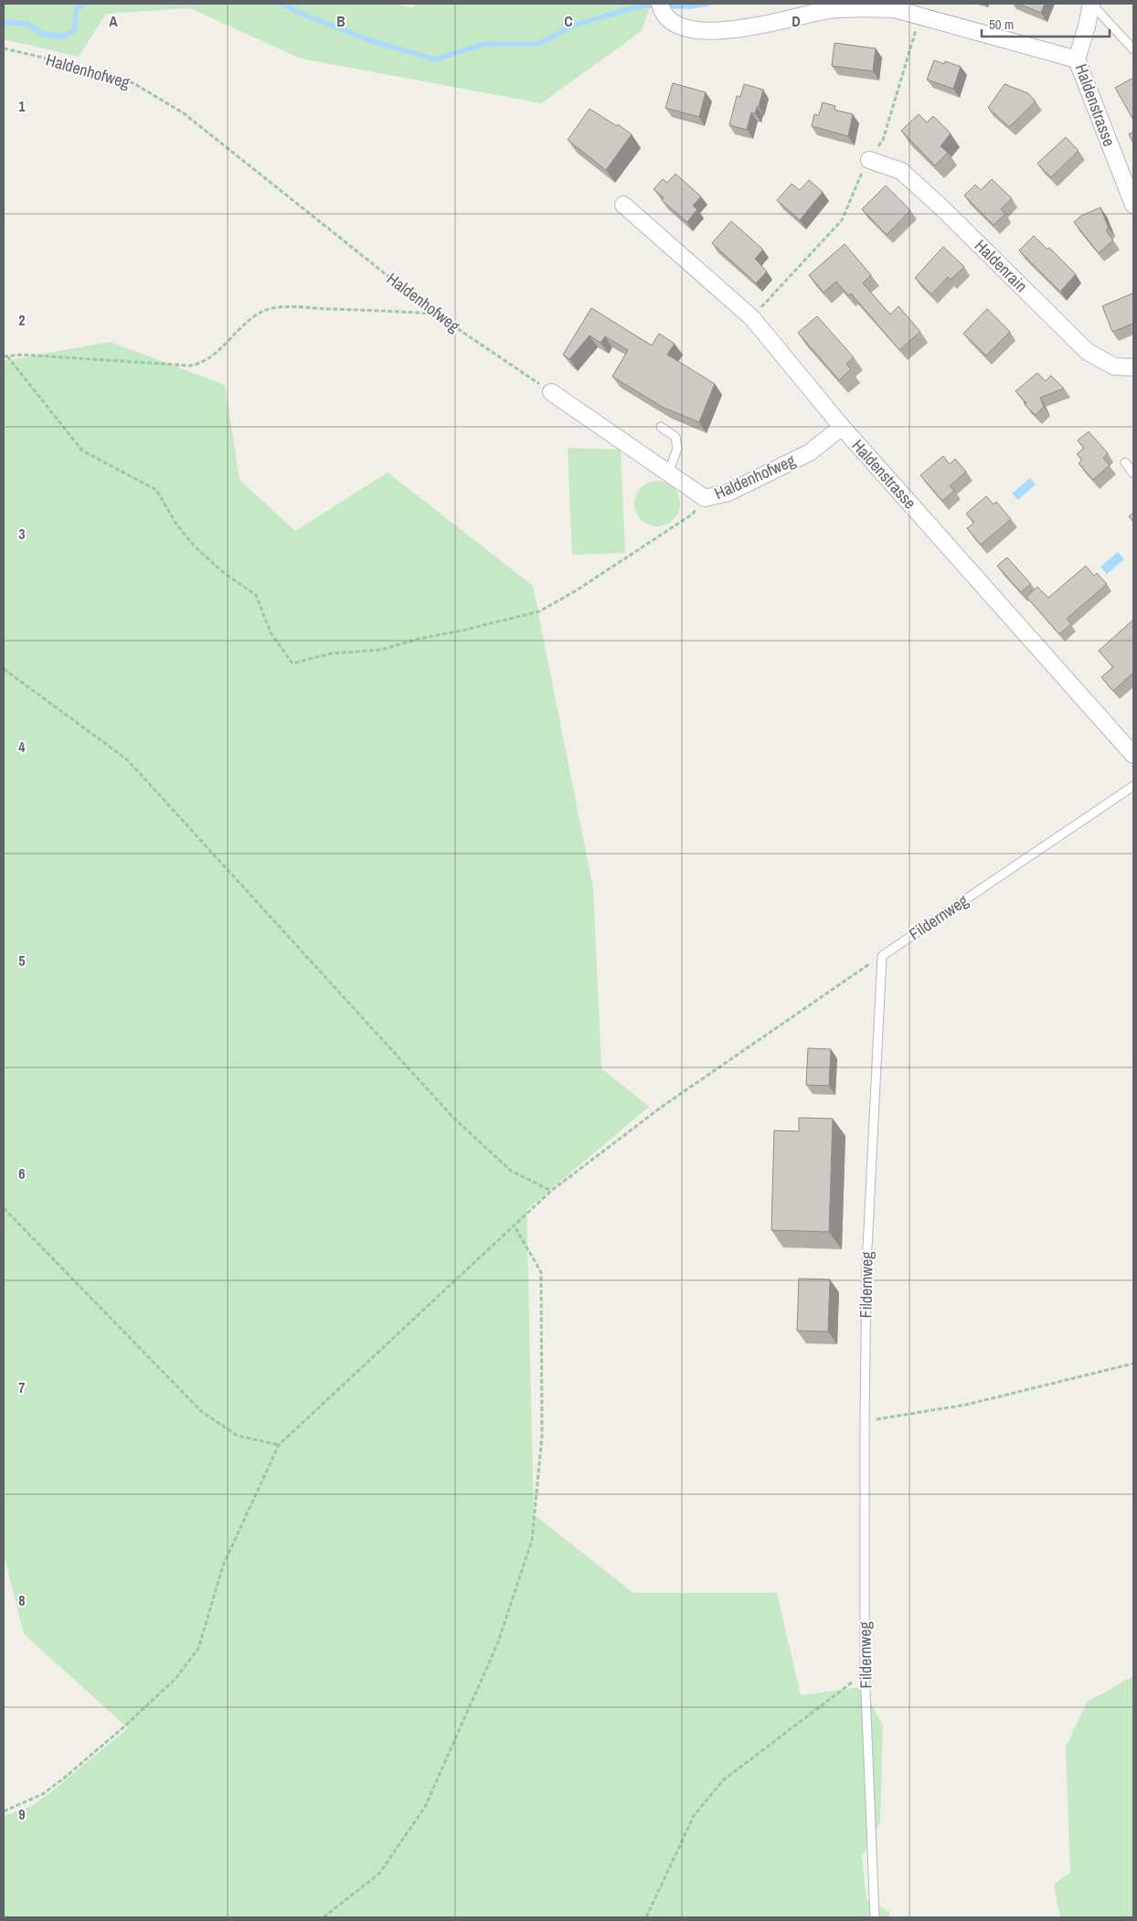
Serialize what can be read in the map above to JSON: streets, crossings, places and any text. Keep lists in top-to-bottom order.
{
  "streets": {
    "street": ["Haldenhofweg", "Haldenstrasse", "Haldenrain"],
    "lane": ["Fildernweg"]
  },
  "crossings": [
    ["Haldenhofweg", "Haldenstrasse"]
  ],
  "scale_bar": "50 m",
  "grid": {
    "columns": [
      "A",
      "B",
      "C",
      "D"
    ],
    "rows": [
      "1",
      "2",
      "3",
      "4",
      "5",
      "6",
      "7",
      "8",
      "9"
    ]
  }
}
